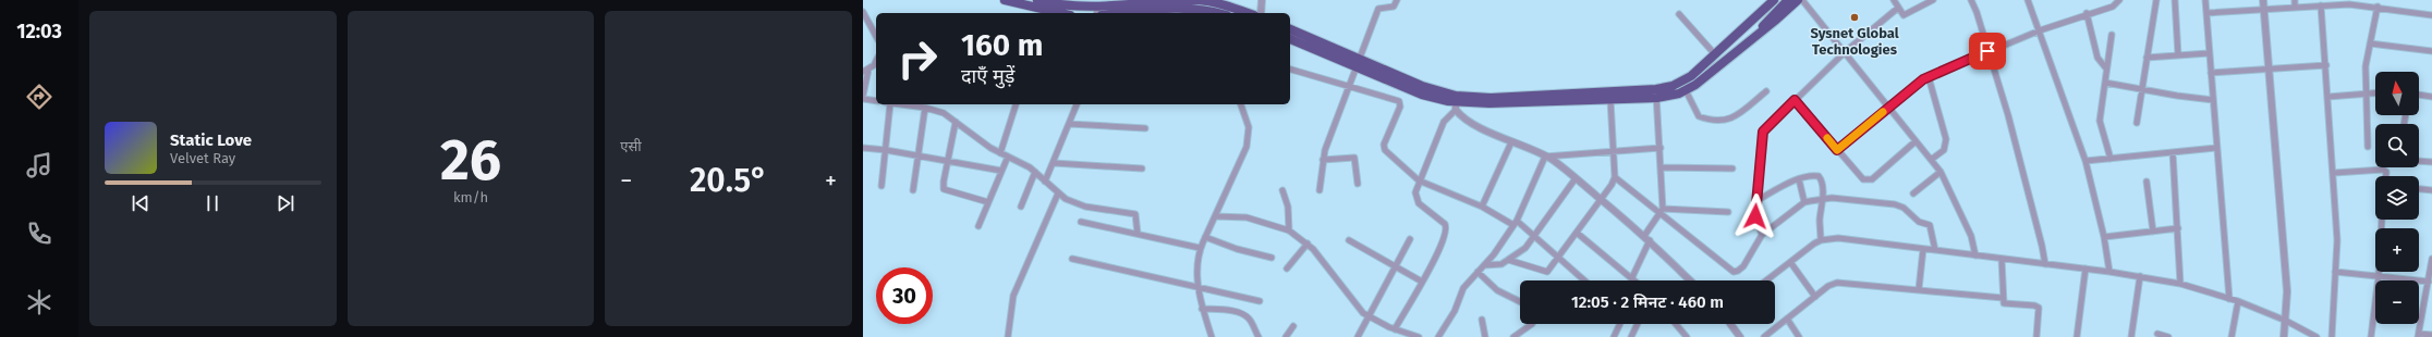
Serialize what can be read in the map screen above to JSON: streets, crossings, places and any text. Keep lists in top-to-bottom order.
{
  "places": ["Sysnet Global Technologies"],
  "north": "top",
  "page": {
    "tabs": "12:03",
    "tile": [
      ["26", "km/h"],
      "एसी"
    ],
    "turn": ["160 m", "दाएँ मुड़ें"],
    "map_buttons": ["+", "−"],
    "song": ["Static Love", "Velvet Ray"],
    "heat": ["−", "20.5°", "+"],
    "limit": "30",
    "trip": "12:05 · 2 मिनट · 460 m"
  }
}
